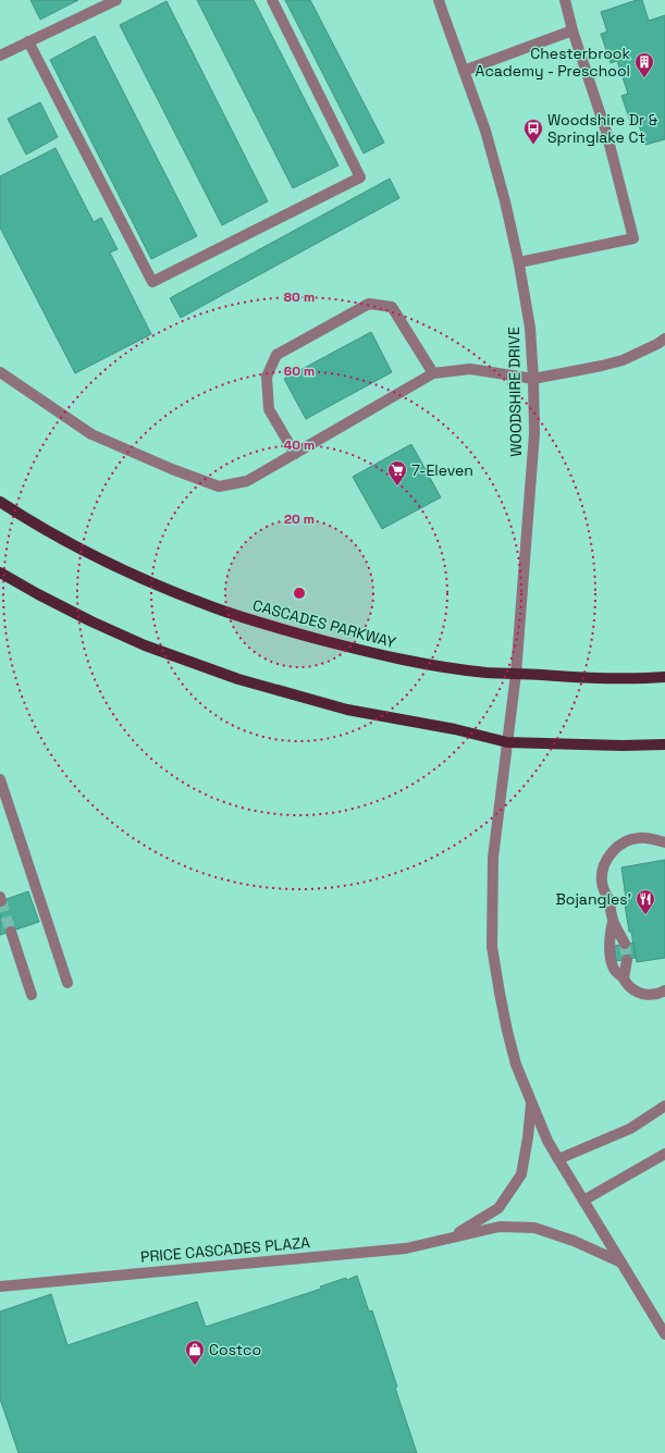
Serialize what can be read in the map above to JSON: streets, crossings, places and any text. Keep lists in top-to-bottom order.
{
  "streets": {
    "main road": ["CASCADES PARKWAY"],
    "street": ["WOODSHIRE DRIVE", "PRICE CASCADES PLAZA"]
  },
  "crossings": [
    ["WOODSHIRE DRIVE", "CASCADES PARKWAY"],
    ["WOODSHIRE DRIVE", "PRICE CASCADES PLAZA"]
  ],
  "places": {
    "building": ["Chesterbrook Academy - Preschool"],
    "bus stop": ["Woodshire Dr & Springlake Ct"],
    "supermarket": ["7-Eleven"],
    "restaurant": ["Bojangles'"],
    "shop": ["Costco"]
  },
  "rings": [
    "80 m",
    "60 m",
    "40 m",
    "20 m"
  ]
}
